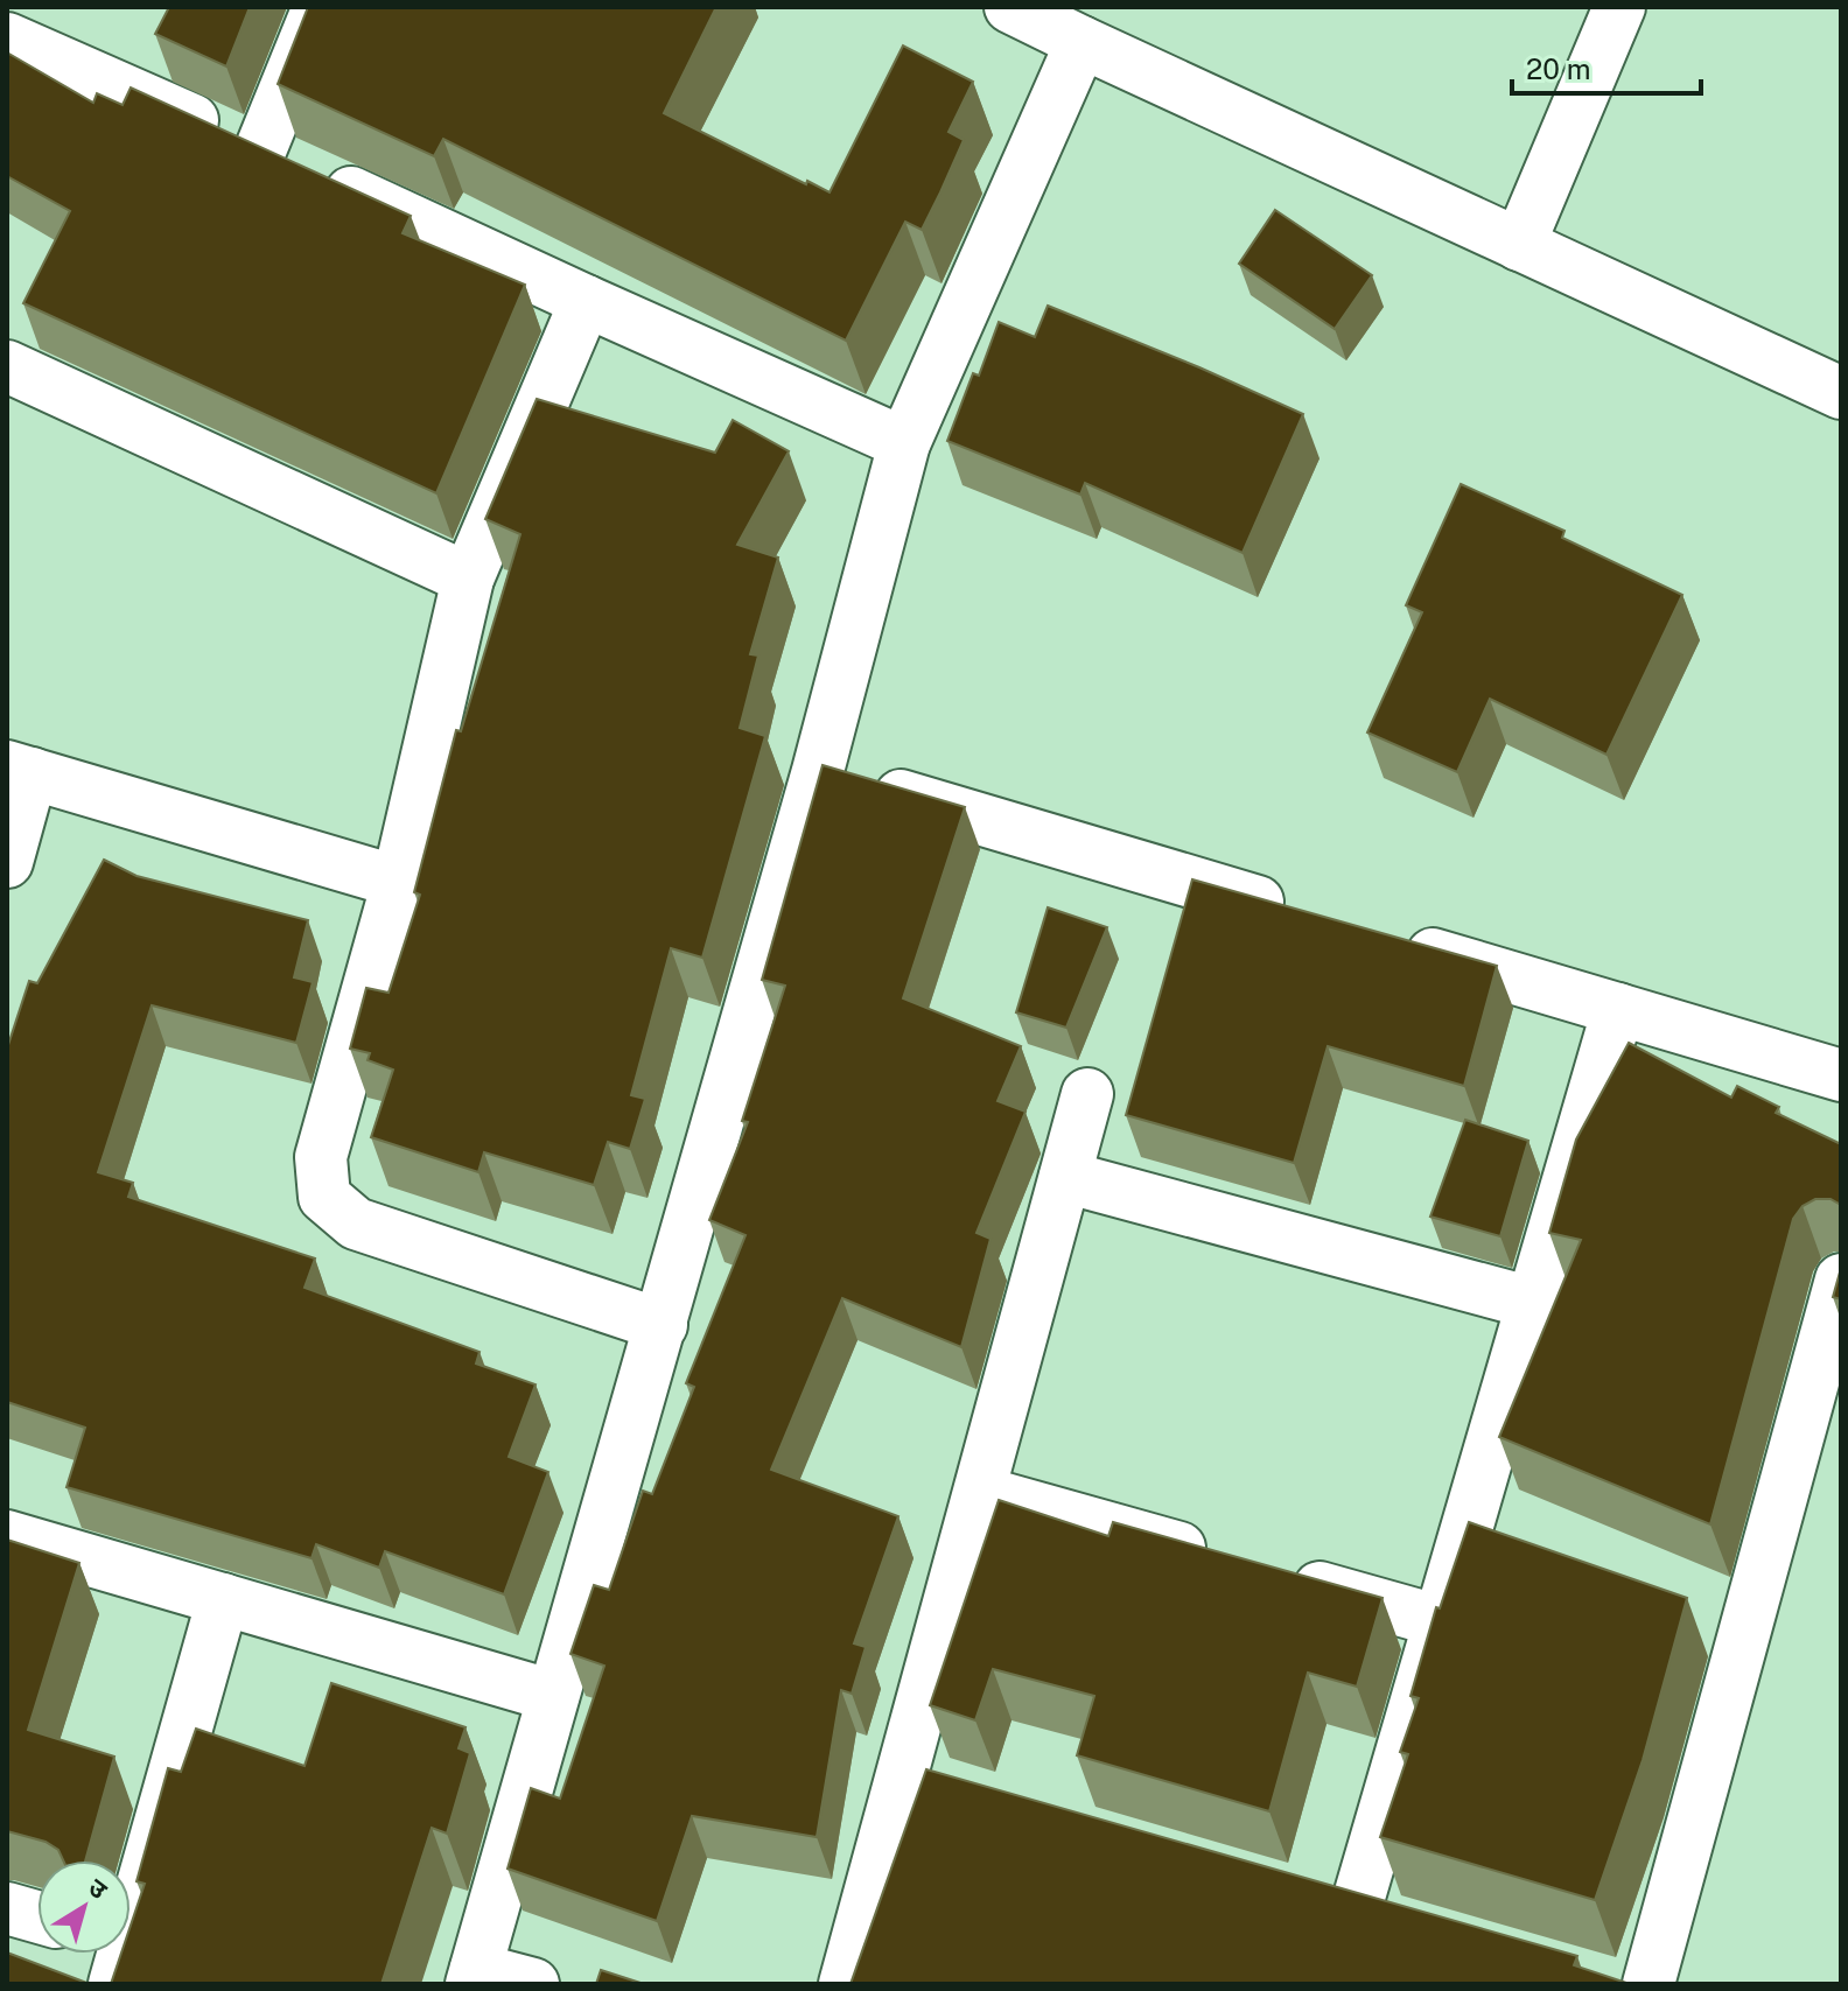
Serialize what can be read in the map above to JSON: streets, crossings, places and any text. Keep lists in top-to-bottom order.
{
  "scale_bar": "20 m",
  "north": "top right"
}
